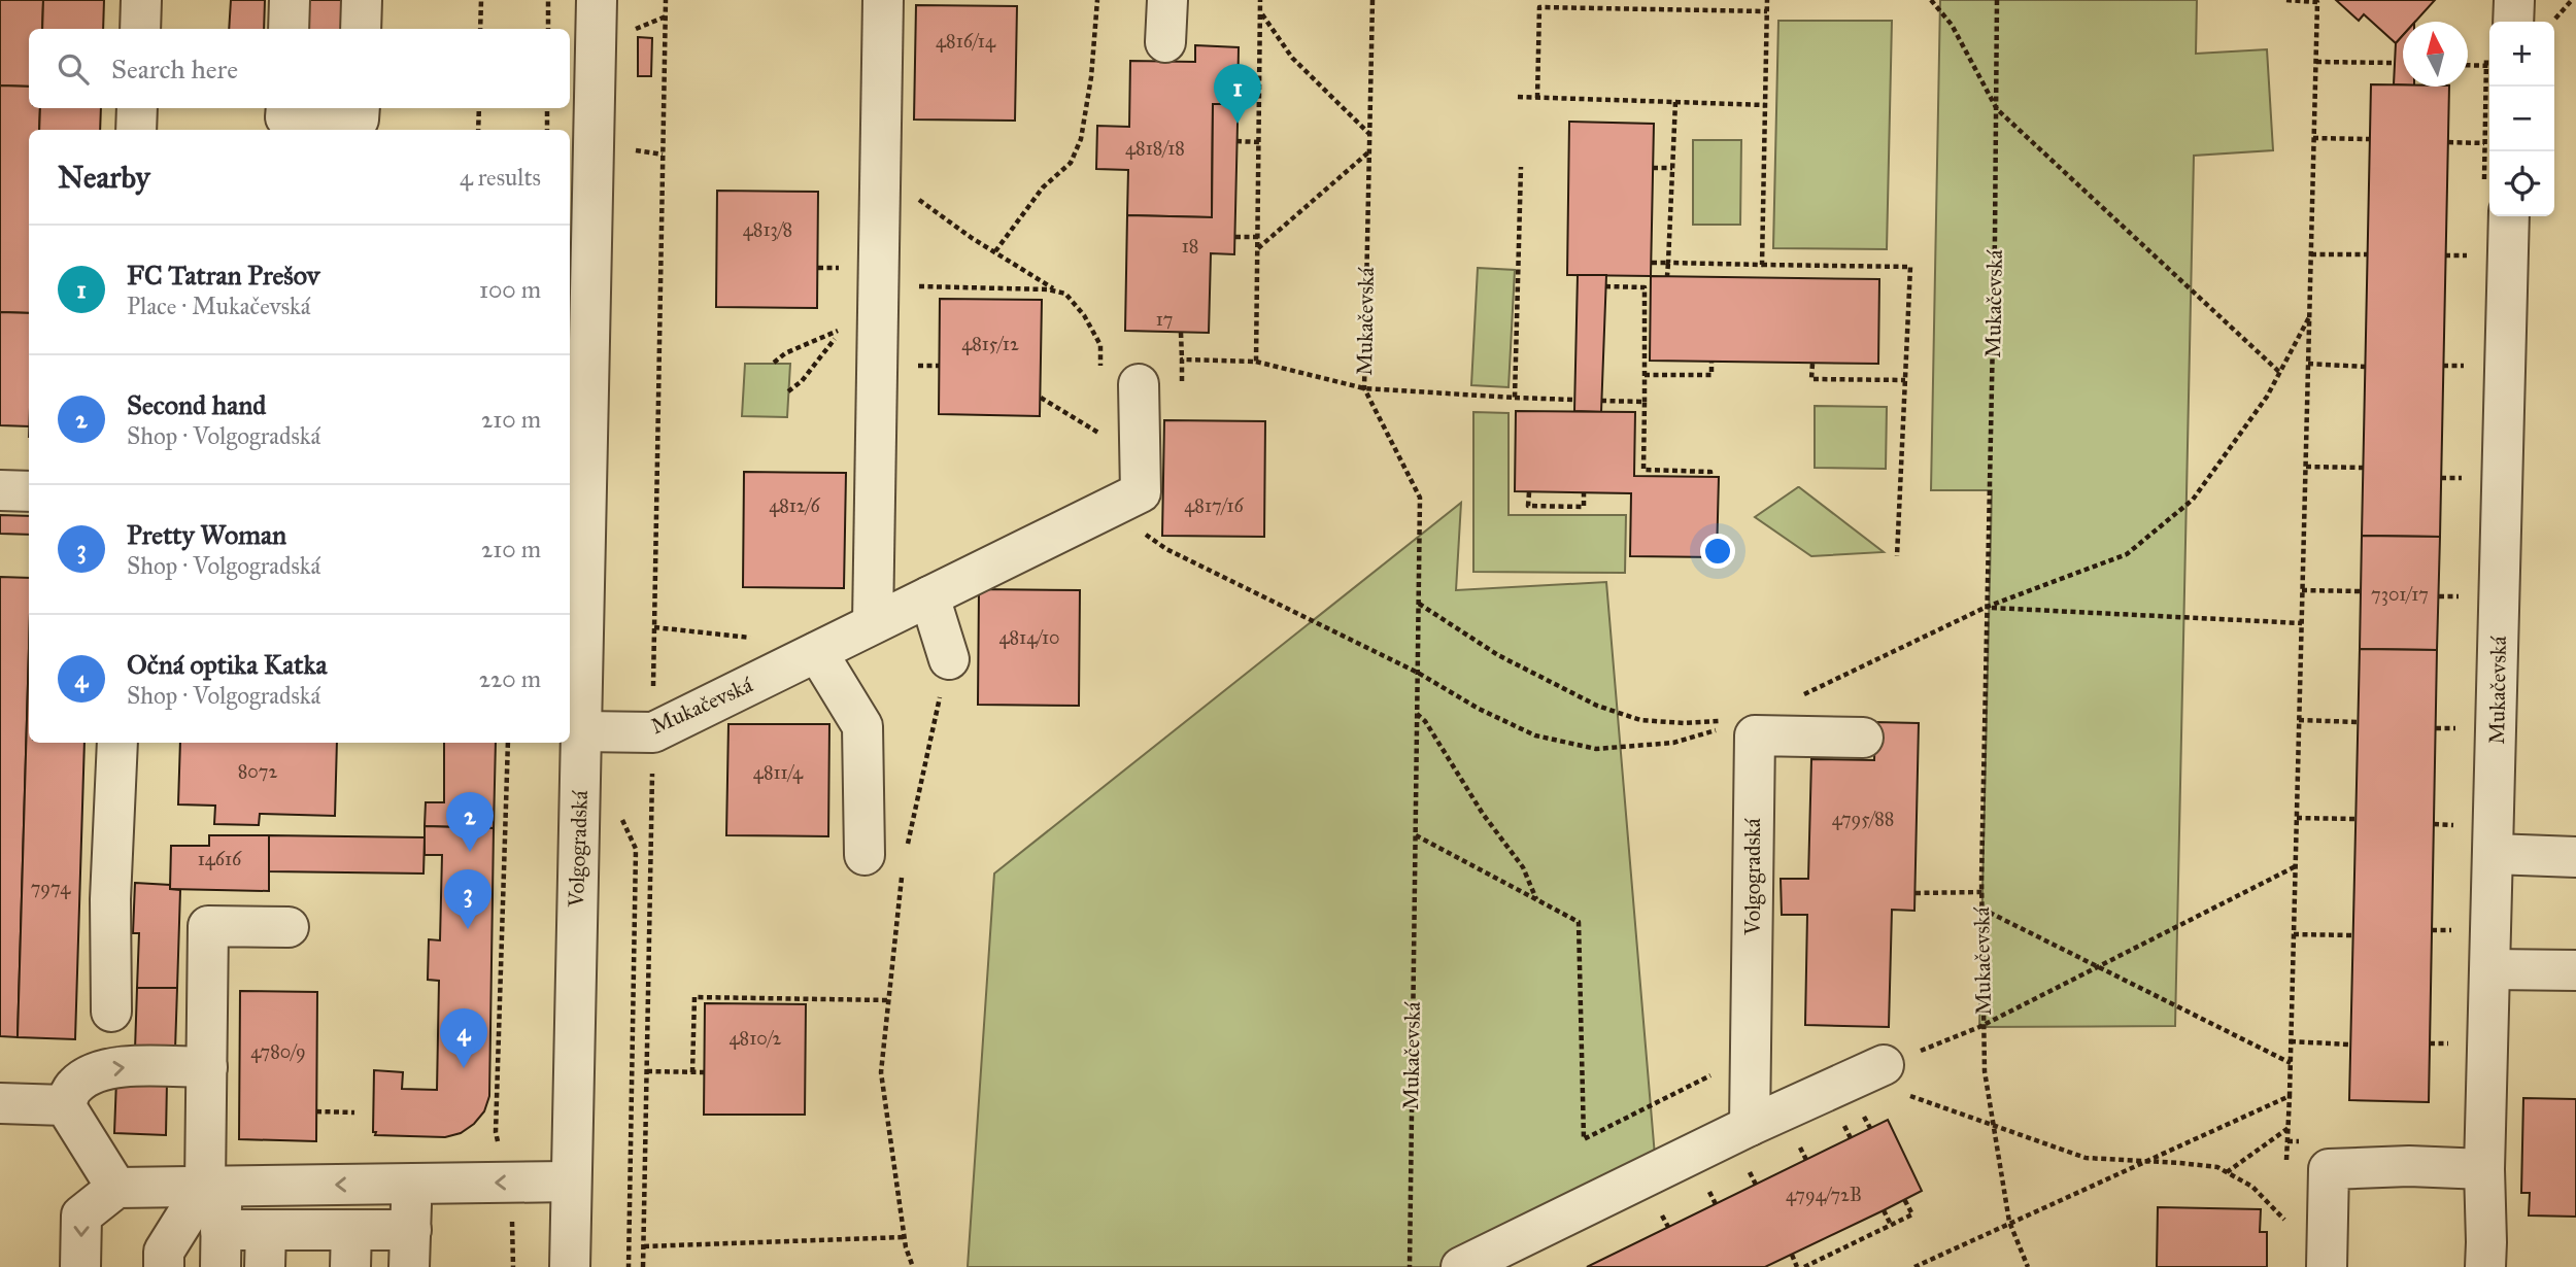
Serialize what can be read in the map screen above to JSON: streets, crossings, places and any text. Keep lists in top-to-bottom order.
{
  "streets": {
    "street": ["Mukačevská", "Volgogradská"]
  },
  "crossings": [
    ["Mukačevská", "Volgogradská"]
  ],
  "house_numbers": [
    "4816/14",
    "4818/18",
    "4813/8",
    "18",
    "17",
    "4815/12",
    "4812/6",
    "4817/16",
    "7301/17",
    "4814/10",
    "8072",
    "4811/4",
    "4795/88",
    "14616",
    "7974",
    "4810/2",
    "4780/9",
    "4794/72B"
  ],
  "north": "top",
  "page": {
    "map_buttons": ["+", "−"],
    "search": "Search here",
    "pins": [
      "1",
      "2",
      "3",
      "4"
    ],
    "heading": ["Nearby", "4 results"],
    "list": [
      {
        "mark": "1",
        "name": "FC Tatran Prešov",
        "note": "Place · Mukačevská",
        "value": "100 m"
      },
      {
        "mark": "2",
        "name": "Second hand",
        "note": "Shop · Volgogradská",
        "value": "210 m"
      },
      {
        "mark": "3",
        "name": "Pretty Woman",
        "note": "Shop · Volgogradská",
        "value": "210 m"
      },
      {
        "mark": "4",
        "name": "Očná optika Katka",
        "note": "Shop · Volgogradská",
        "value": "220 m"
      }
    ]
  }
}
